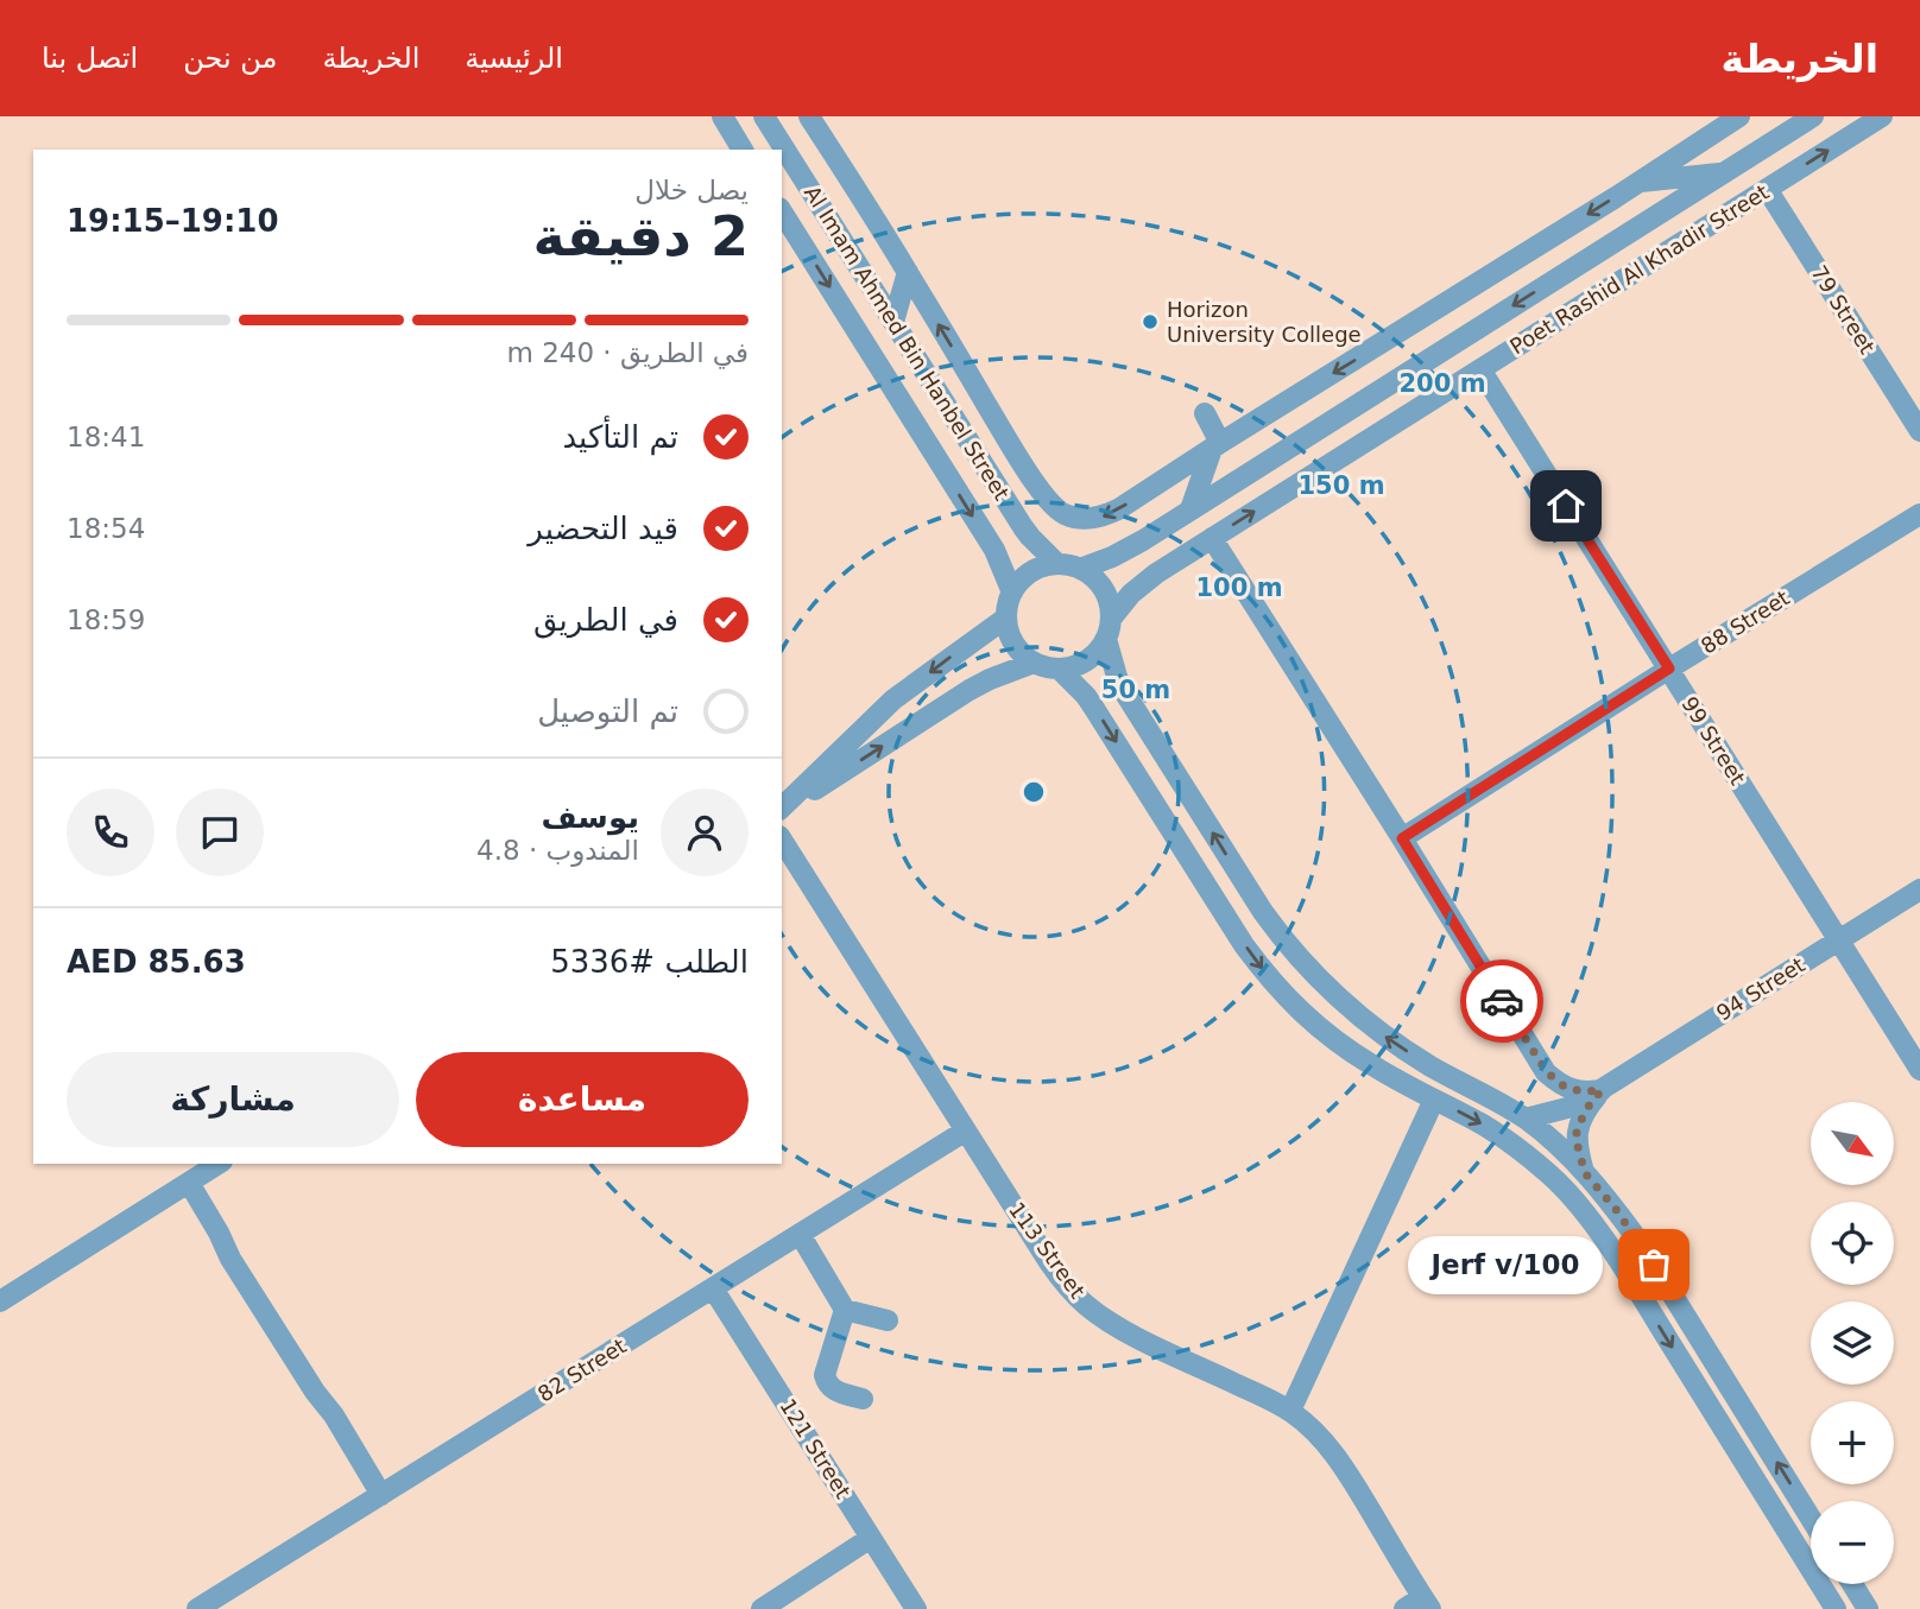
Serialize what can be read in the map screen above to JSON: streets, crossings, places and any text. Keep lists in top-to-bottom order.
{
  "streets": {
    "street": [
      "Poet Rashid Al Khadir Street",
      "79 Street",
      "Al Imam Ahmed Bin Hanbel Street",
      "88 Street",
      "99 Street",
      "94 Street",
      "113 Street",
      "82 Street",
      "121 Street"
    ]
  },
  "crossings": [
    ["Poet Rashid Al Khadir Street", "79 Street"],
    ["Poet Rashid Al Khadir Street", "Al Imam Ahmed Bin Hanbel Street"],
    ["Poet Rashid Al Khadir Street", "99 Street"],
    ["88 Street", "99 Street"],
    ["99 Street", "94 Street"],
    ["113 Street", "82 Street"],
    ["82 Street", "121 Street"]
  ],
  "places": ["Horizon University College", "Jerf v/100"],
  "north": "bottom right",
  "page": {
    "header": "الخريطة",
    "nav": [
      "الرئيسية",
      "الخريطة",
      "من نحن",
      "اتصل بنا"
    ],
    "heading": ["2 دقيقة", "يصل خلال", "19:10–19:15"],
    "panel": [
      "يوسف",
      "المندوب · 4.8",
      "الطلب #5336",
      "AED 85.63"
    ],
    "bar": "في الطريق · 240 m",
    "list": [
      ["تم التأكيد", "18:41"],
      ["قيد التحضير", "18:54"],
      ["في الطريق", "18:59"],
      "تم التوصيل"
    ],
    "buttons": ["مساعدة", "مشاركة"],
    "map_buttons": ["+", "−"],
    "bubble": "Jerf v/100"
  },
  "rings": [
    "200 m",
    "150 m",
    "100 m",
    "50 m"
  ]
}
